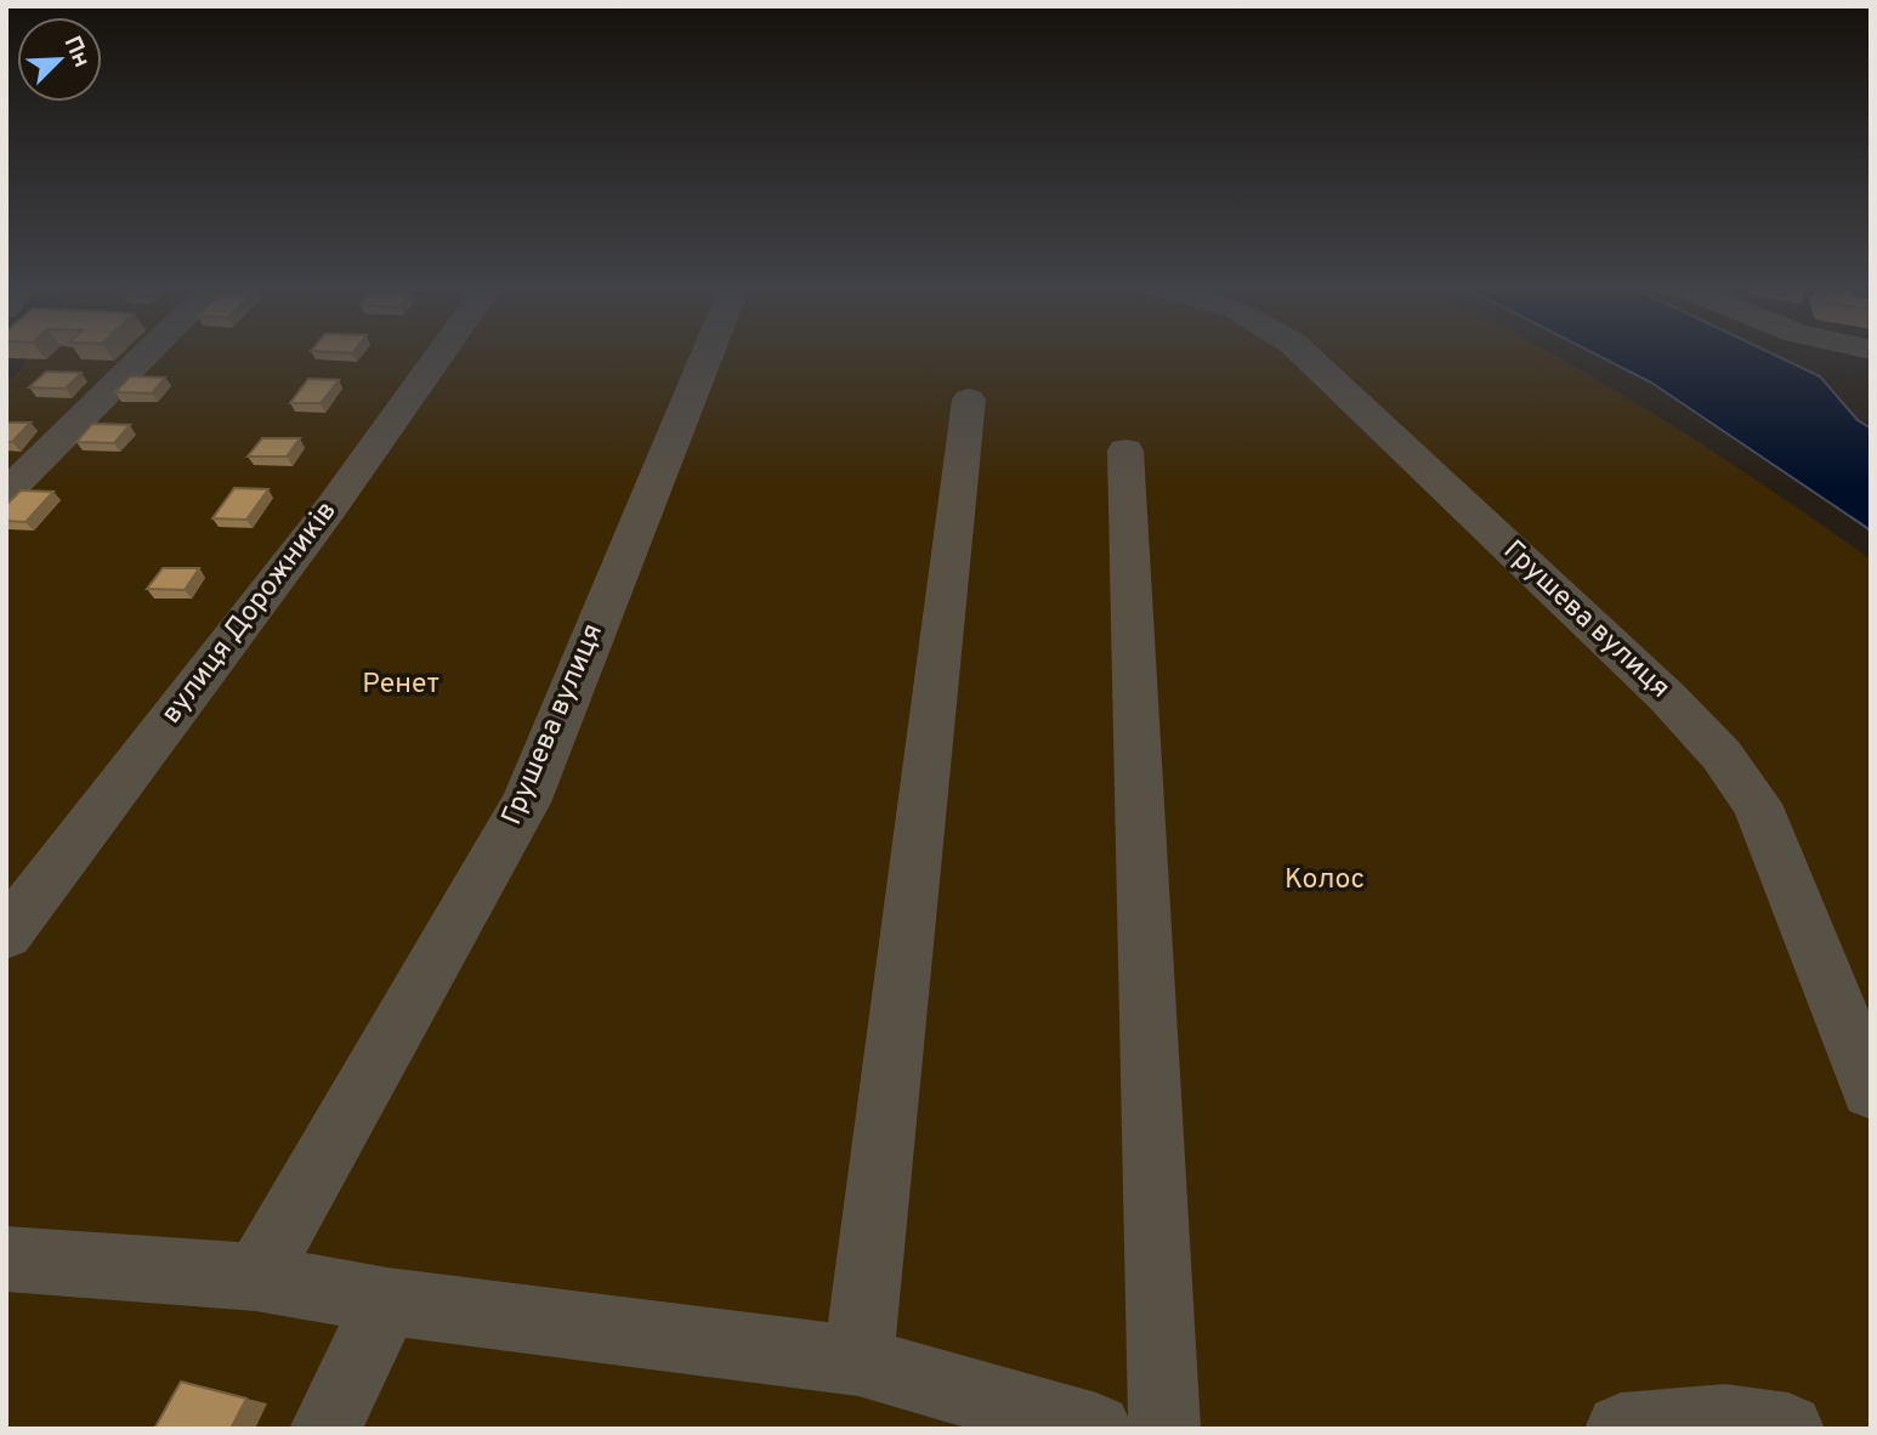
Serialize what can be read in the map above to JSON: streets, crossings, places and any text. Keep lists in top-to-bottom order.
{
  "streets": {
    "street": ["вулиця Дорожників", "Грушева вулиця"]
  },
  "parks": ["Ренет", "Колос"],
  "north": "top right"
}
